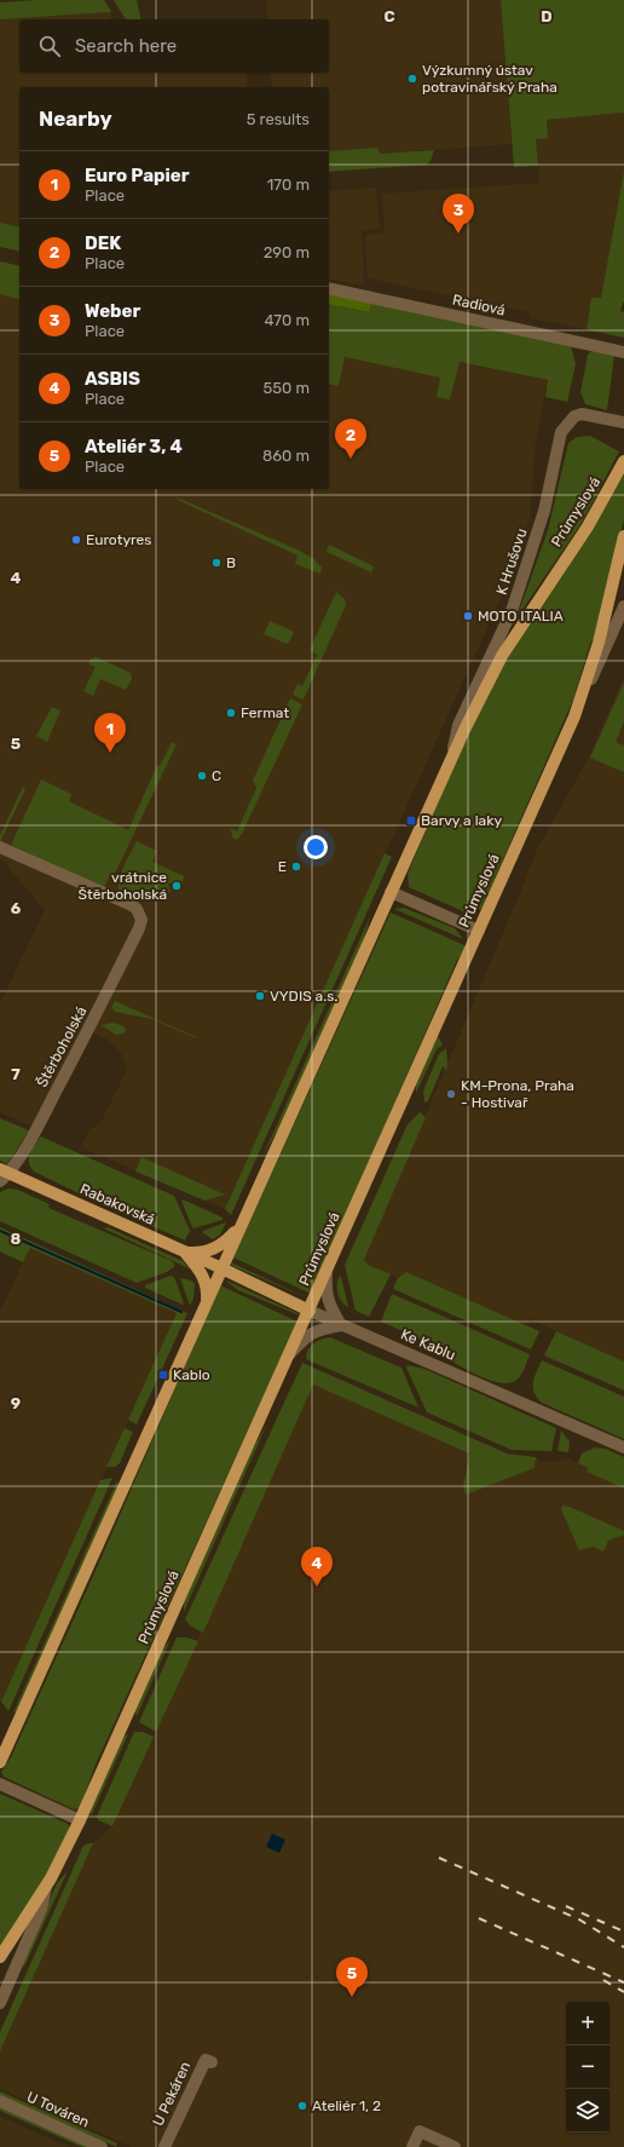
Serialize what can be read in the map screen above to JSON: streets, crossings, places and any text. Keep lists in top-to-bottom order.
{
  "streets": {
    "main road": ["Průmyslová", "Rabakovská", "Ke Kablu"],
    "street": [
      "Radiová",
      "K Hrušovu",
      "Štěrboholská",
      "U Pekáren",
      "U Továren"
    ]
  },
  "crossings": [
    ["Průmyslová", "K Hrušovu"],
    ["Průmyslová", "Rabakovská"],
    ["Průmyslová", "Ke Kablu"],
    ["Štěrboholská", "Rabakovská"],
    ["Rabakovská", "Ke Kablu"]
  ],
  "places": {
    "other": [
      "Výzkumný ústav potravinářský Praha",
      "Eurotyres",
      "B",
      "MOTO ITALIA",
      "Fermat",
      "C",
      "E",
      "vrátnice Štěrboholská",
      "VYDIS a.s.",
      "KM-Prona, Praha - Hostivař",
      "Ateliér 1, 2"
    ],
    "transit": ["Barvy a laky", "Kablo"]
  },
  "page": {
    "search": "Search here",
    "heading": ["Nearby", "5 results"],
    "list": [
      {
        "mark": "1",
        "name": "Euro Papier",
        "note": "Place",
        "value": "170 m"
      },
      {
        "mark": "2",
        "name": "DEK",
        "note": "Place",
        "value": "290 m"
      },
      {
        "mark": "3",
        "name": "Weber",
        "note": "Place",
        "value": "470 m"
      },
      {
        "mark": "4",
        "name": "ASBIS",
        "note": "Place",
        "value": "550 m"
      },
      {
        "mark": "5",
        "name": "Ateliér 3, 4",
        "note": "Place",
        "value": "860 m"
      }
    ],
    "pins": [
      "3",
      "2",
      "1",
      "4",
      "5"
    ],
    "map_buttons": ["+", "−"]
  },
  "grid": {
    "columns": ["C", "D"],
    "rows": [
      "4",
      "5",
      "6",
      "7",
      "8",
      "9"
    ]
  }
}
